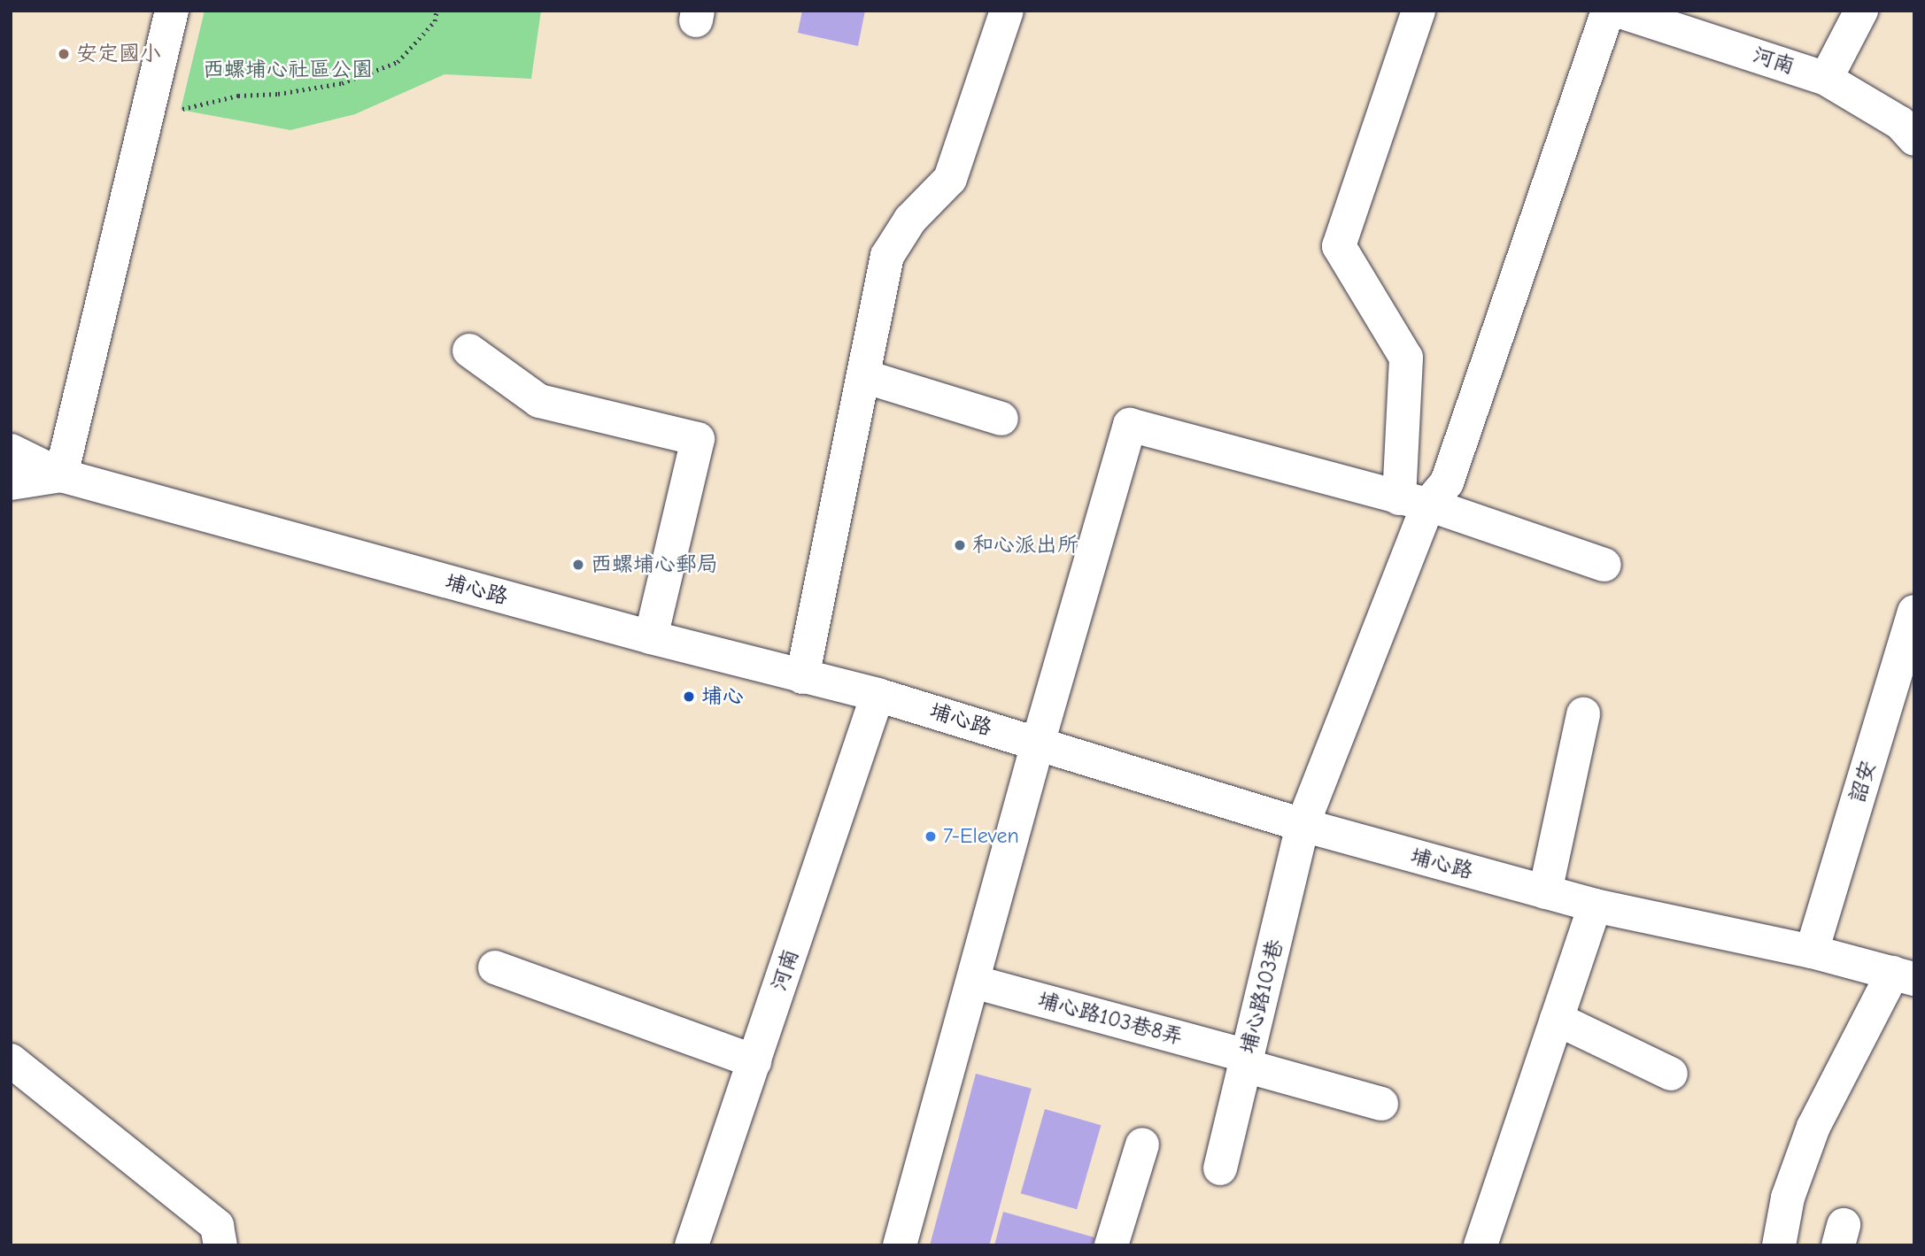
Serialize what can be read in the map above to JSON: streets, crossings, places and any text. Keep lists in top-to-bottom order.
{
  "streets": {
    "street": [
      "河南",
      "埔心路",
      "詔安",
      "埔心路103巷",
      "埔心路103巷8弄"
    ]
  },
  "crossings": [
    ["河南", "埔心路"],
    ["埔心路", "詔安"],
    ["埔心路", "埔心路103巷"],
    ["埔心路103巷", "埔心路103巷8弄"]
  ],
  "parks": ["西螺埔心社區公園"],
  "places": [
    "安定國小",
    "和心派出所",
    "西螺埔心郵局",
    "埔心",
    "7-Eleven"
  ]
}
